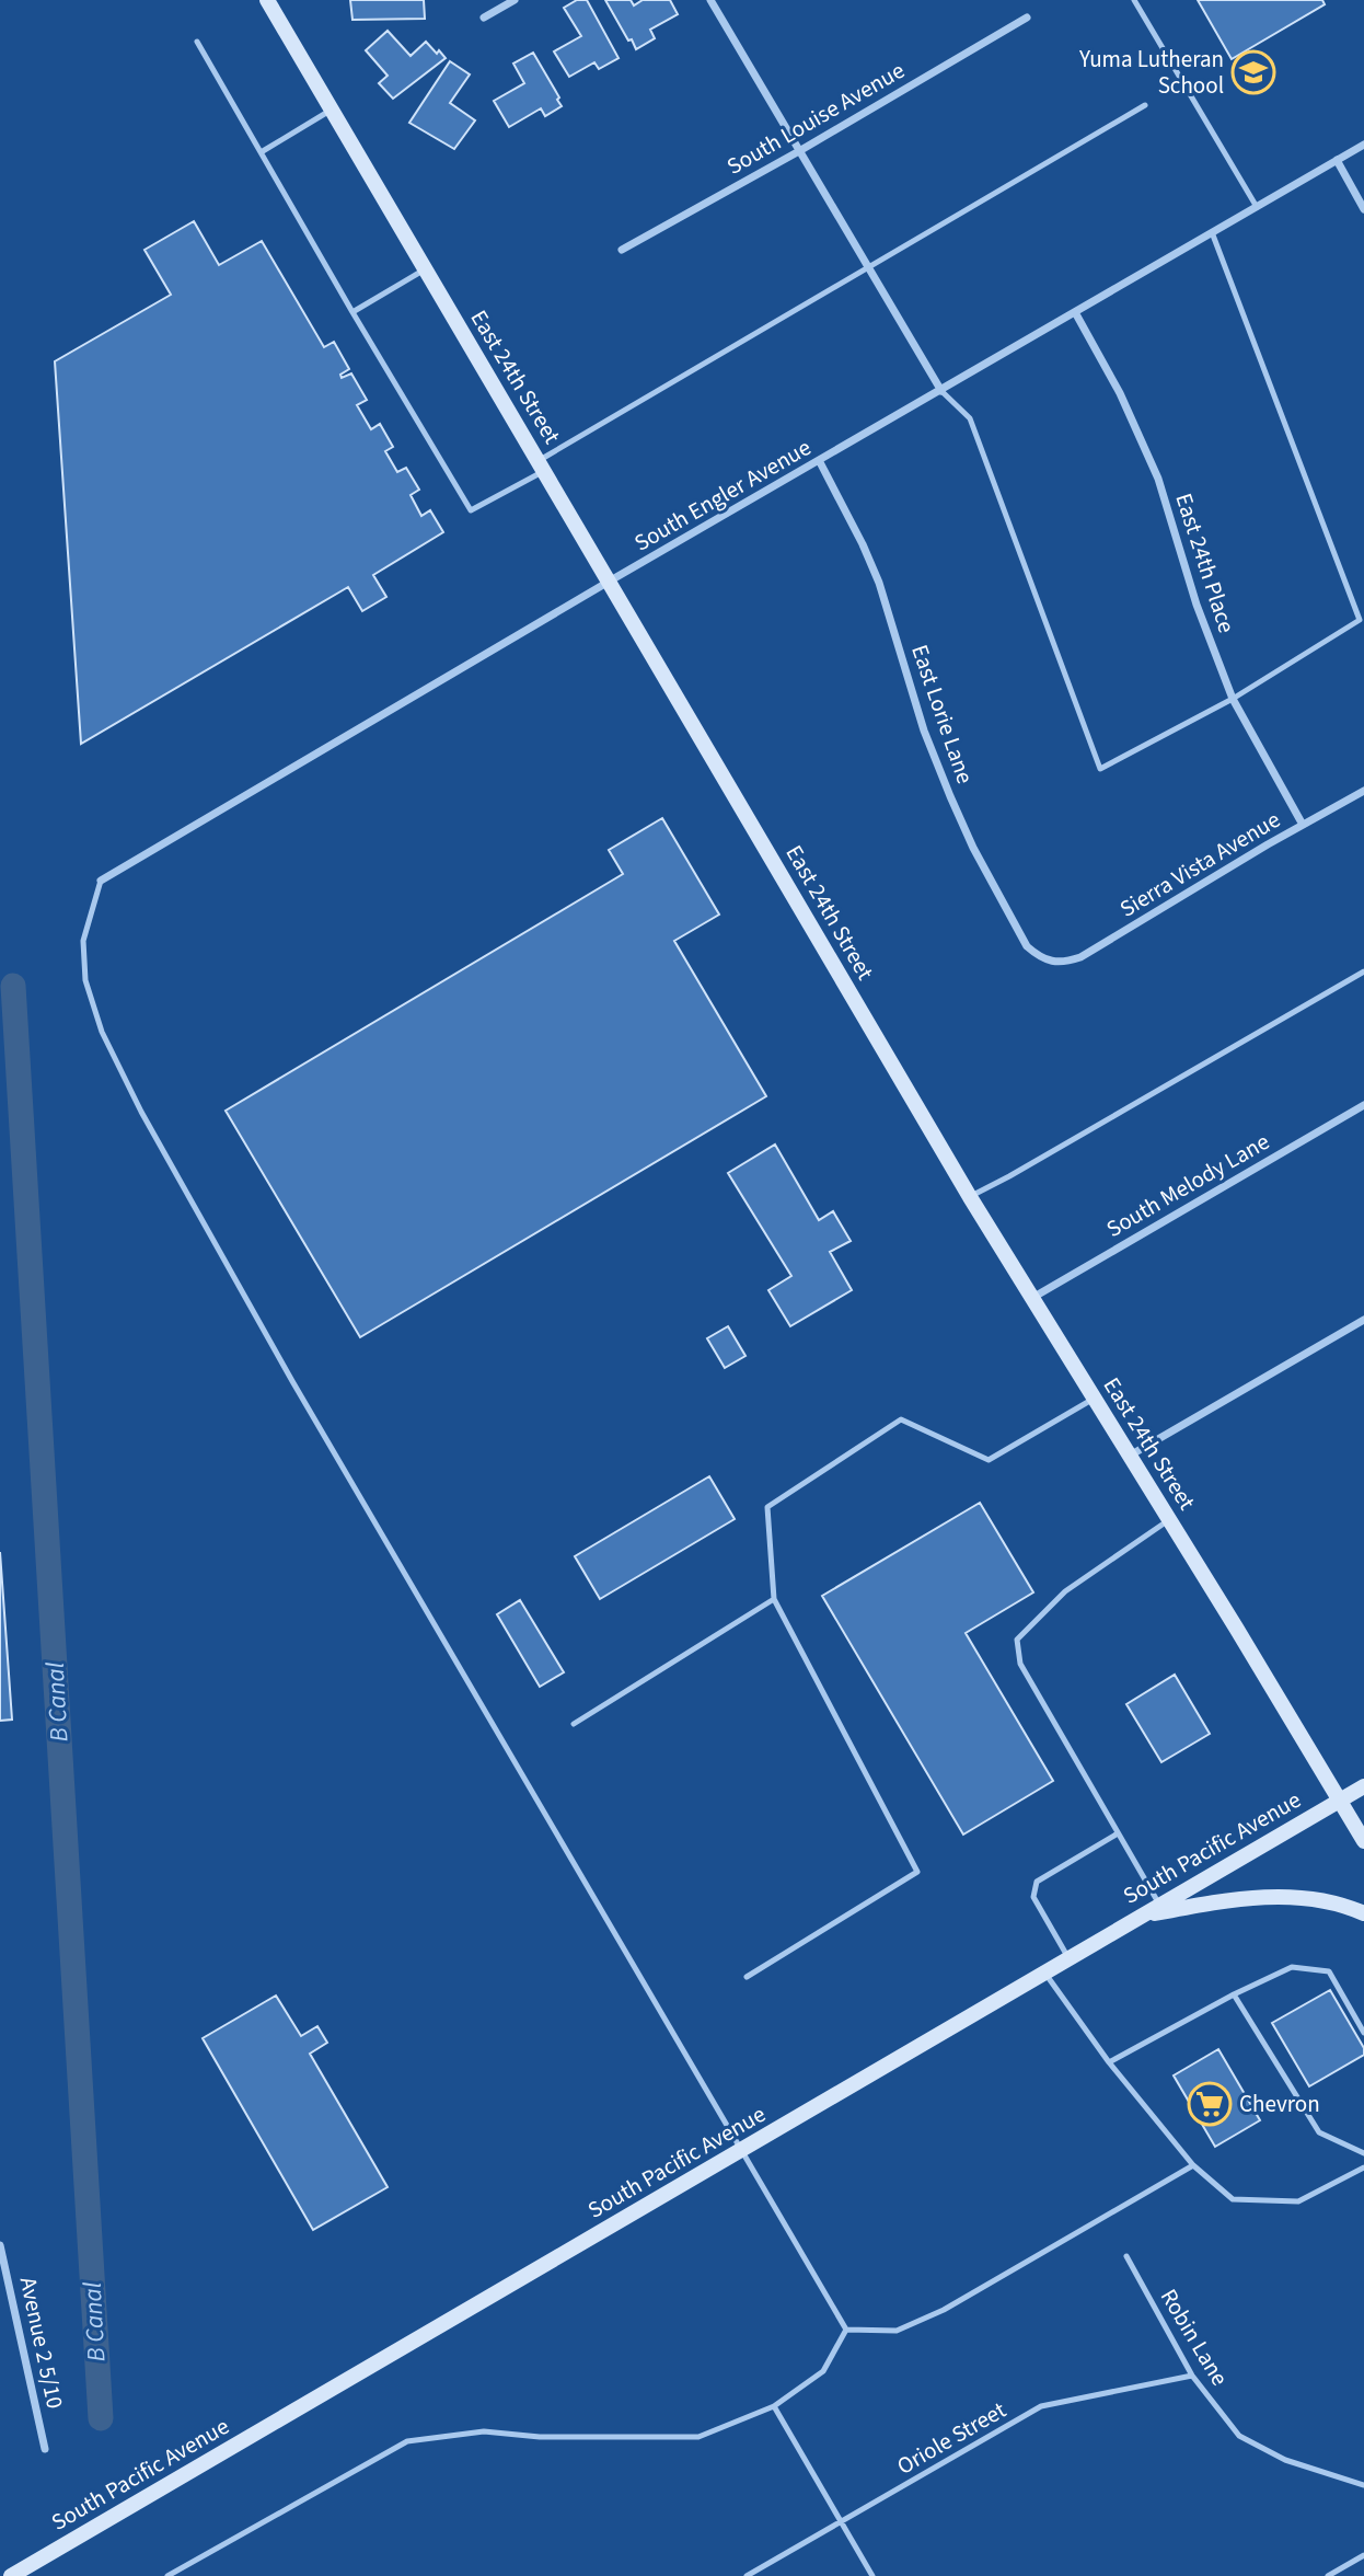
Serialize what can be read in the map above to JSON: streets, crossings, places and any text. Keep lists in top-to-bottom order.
{
  "streets": {
    "main road": ["East 24th Street", "South Pacific Avenue"],
    "street": [
      "South Louise Avenue",
      "South Engler Avenue",
      "East 24th Place",
      "East Lorie Lane",
      "Sierra Vista Avenue",
      "South Melody Lane",
      "Avenue 2 5/10"
    ],
    "lane": ["Robin Lane", "Oriole Street"]
  },
  "crossings": [
    ["East 24th Street", "South Engler Avenue"],
    ["East 24th Street", "South Melody Lane"],
    ["East 24th Street", "South Pacific Avenue"],
    ["South Engler Avenue", "East 24th Place"],
    ["South Engler Avenue", "East Lorie Lane"],
    ["East 24th Place", "Sierra Vista Avenue"],
    ["East Lorie Lane", "Sierra Vista Avenue"],
    ["Robin Lane", "Oriole Street"]
  ],
  "water": ["B Canal"],
  "places": {
    "school or university": ["Yuma Lutheran School"],
    "supermarket": ["Chevron"]
  }
}
